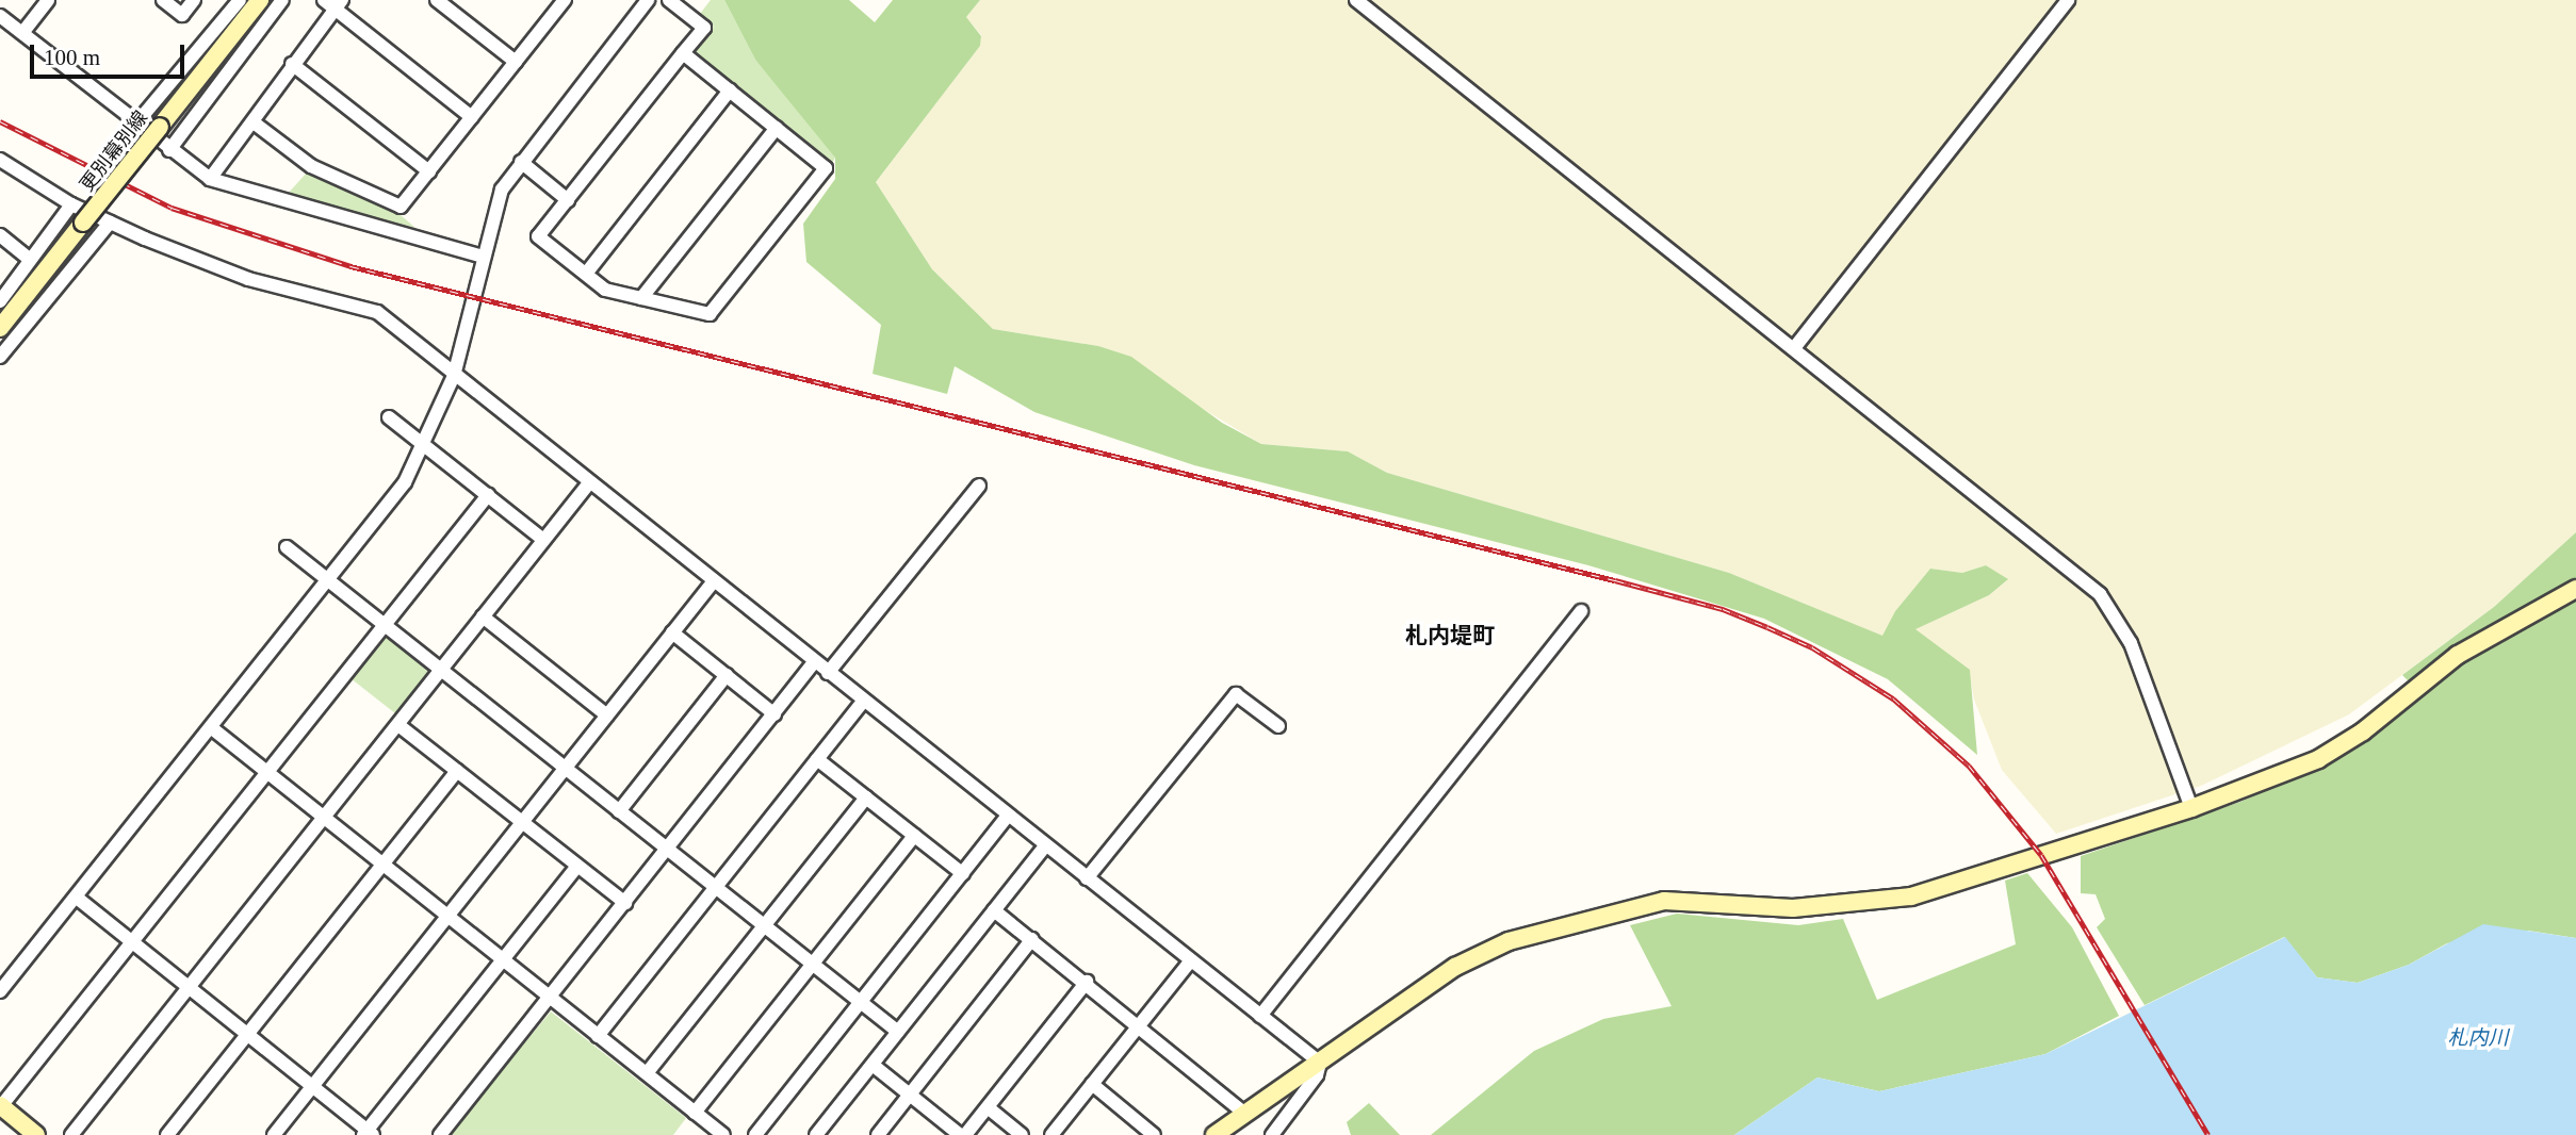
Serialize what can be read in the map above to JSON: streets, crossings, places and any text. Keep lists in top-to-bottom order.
{
  "streets": {
    "street": ["更別幕別線"]
  },
  "districts": ["札内堤町"],
  "water": ["札内川"],
  "scale_bar": "100 m"
}
